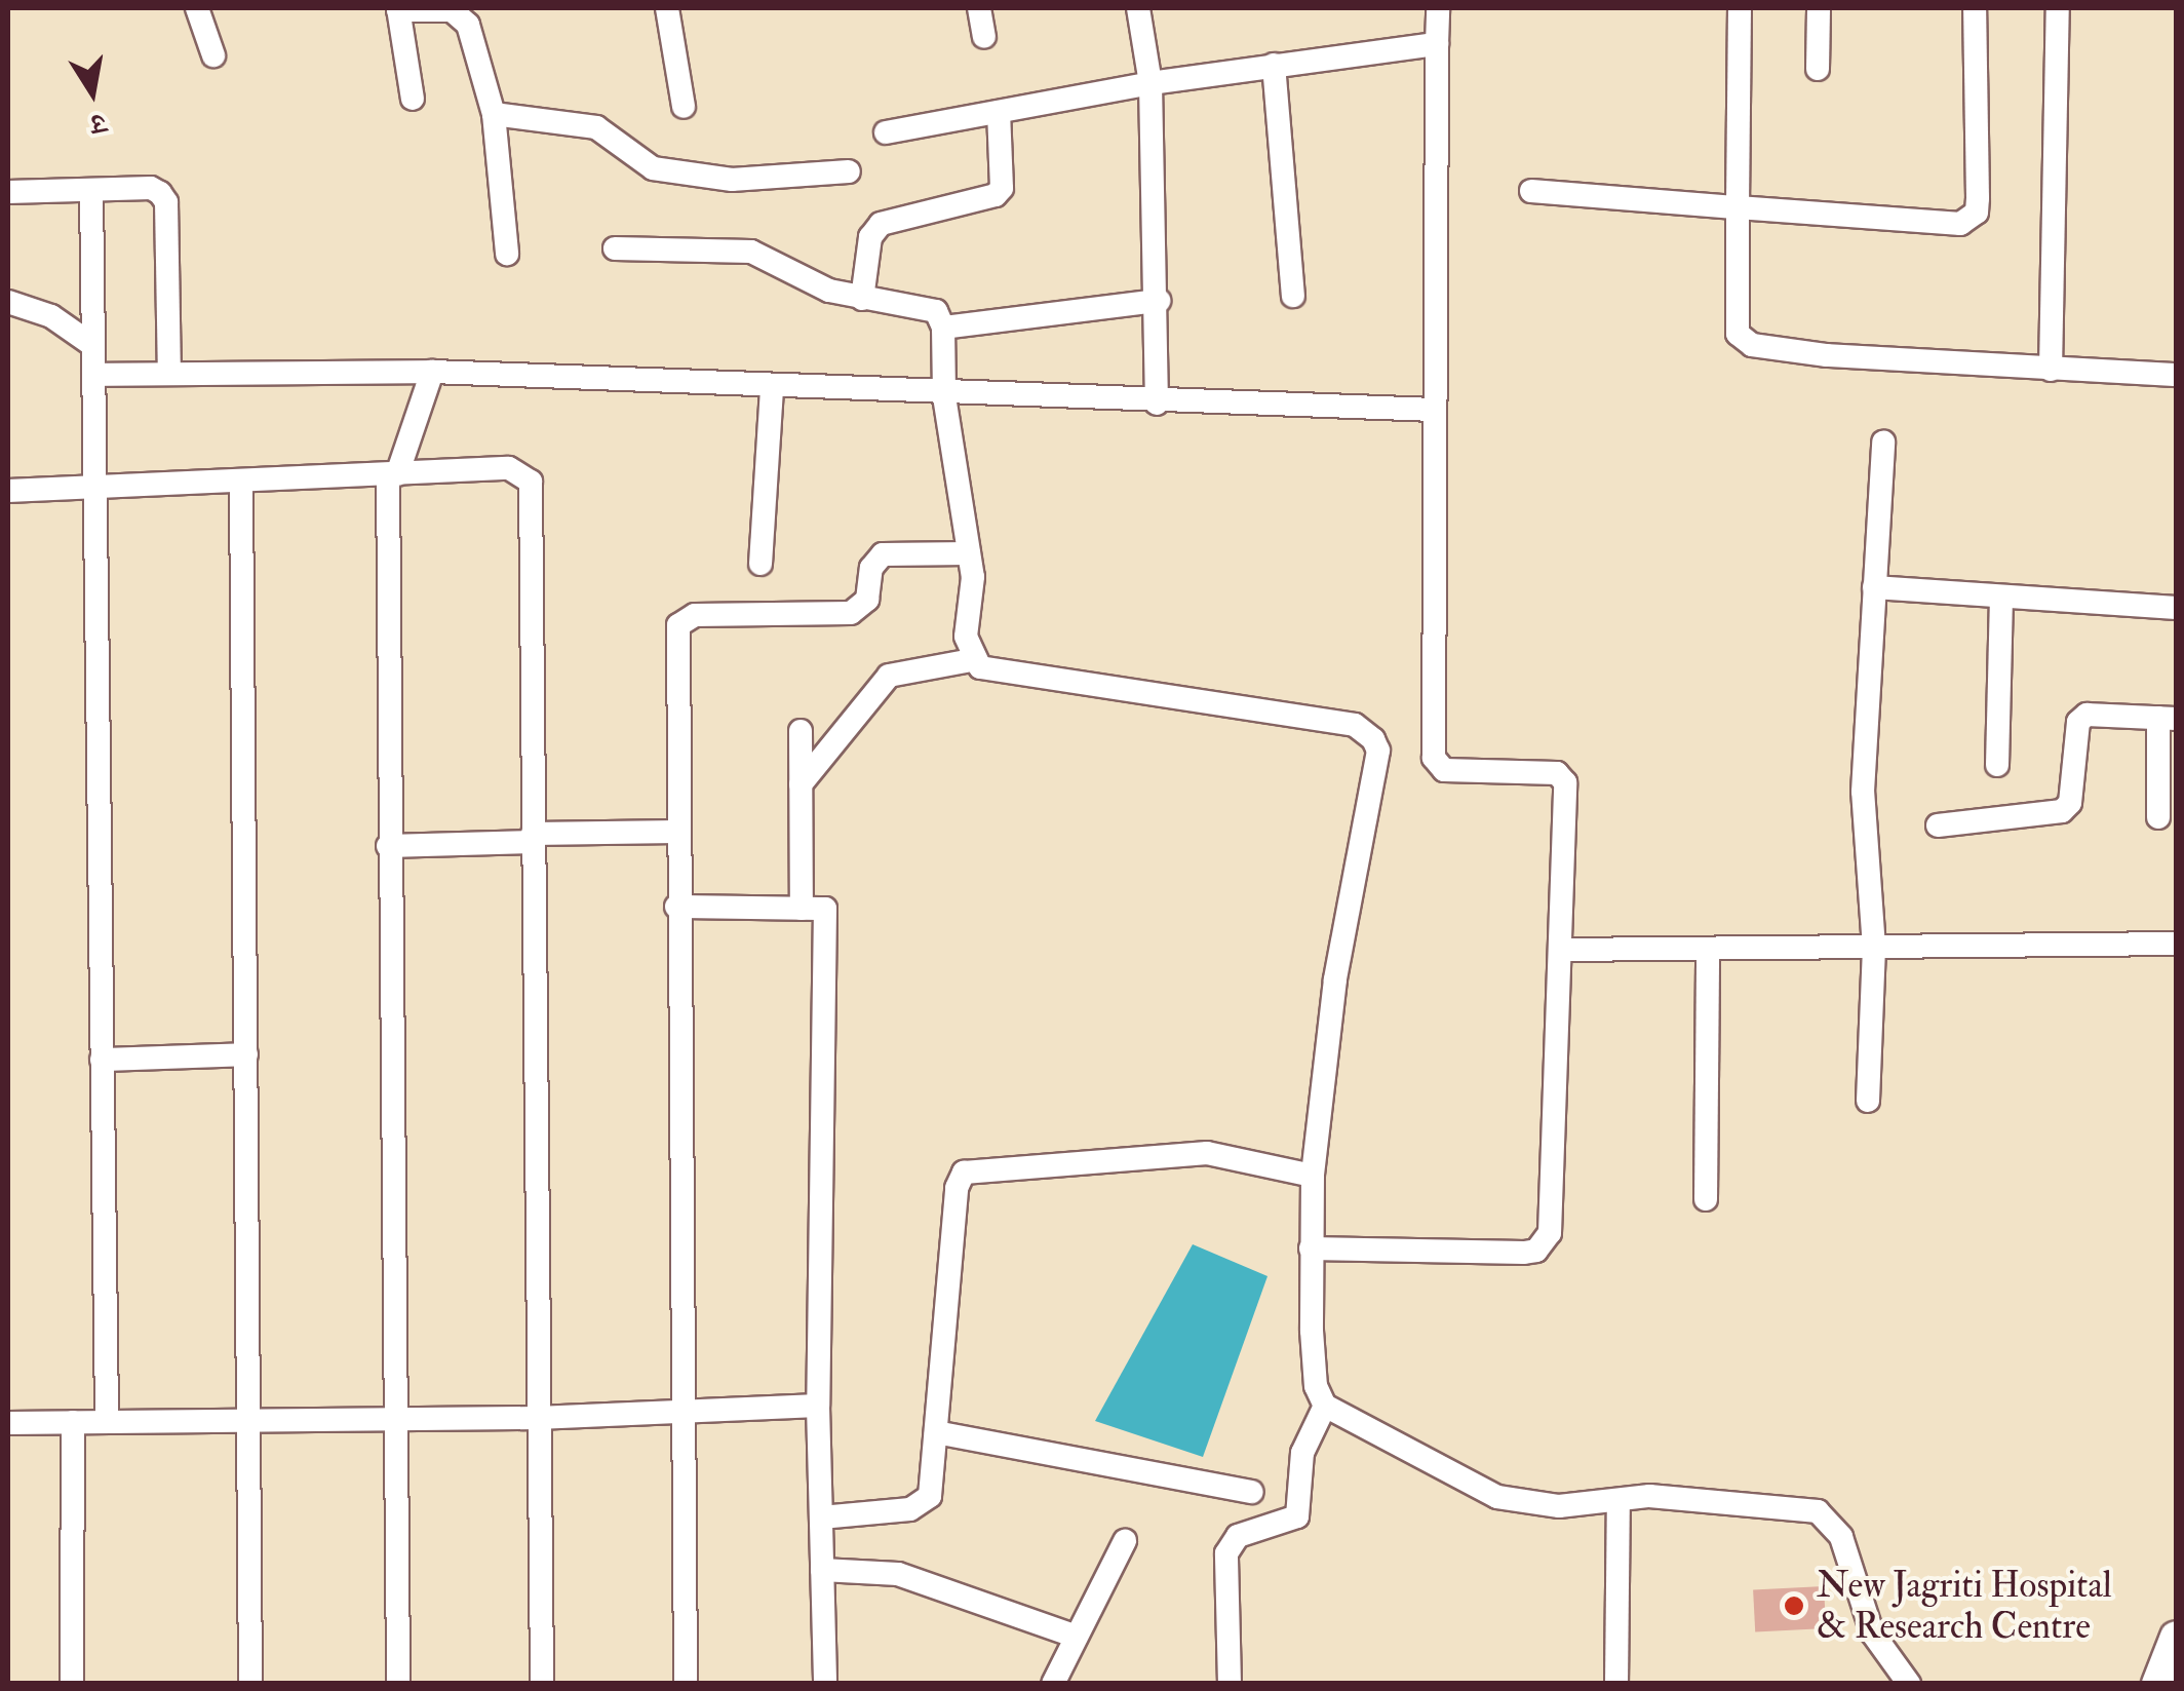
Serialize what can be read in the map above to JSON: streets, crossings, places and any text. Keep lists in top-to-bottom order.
{
  "places": ["New Jagriti Hospital & Research Centre"],
  "north": "bottom"
}
